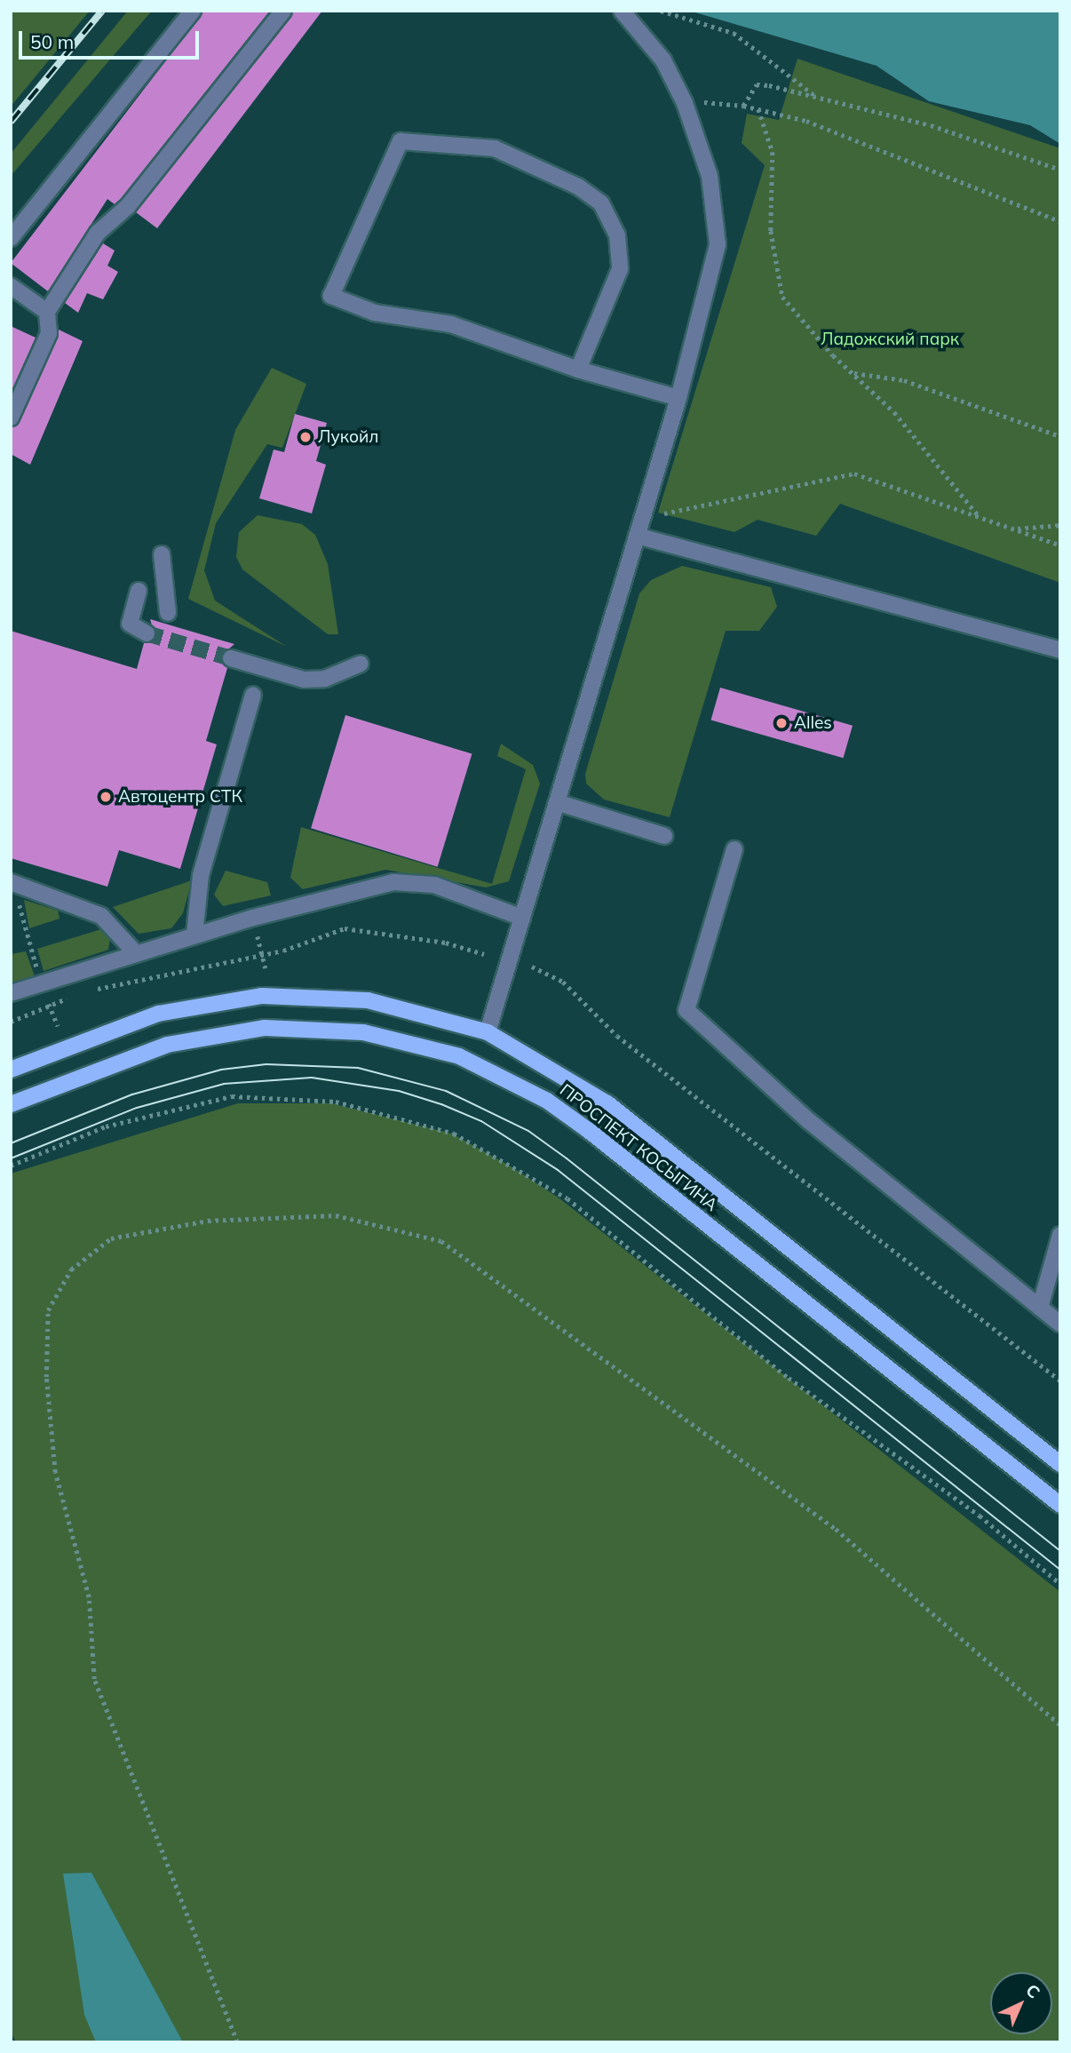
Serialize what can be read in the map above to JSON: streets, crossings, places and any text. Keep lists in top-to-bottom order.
{
  "streets": {
    "main road": ["ПРОСПЕКТ КОСЫГИНА"]
  },
  "parks": ["Ладожский парк"],
  "places": ["Лукойл", "Alles", "Автоцентр СТК"],
  "scale_bar": "50 m",
  "north": "top right"
}
